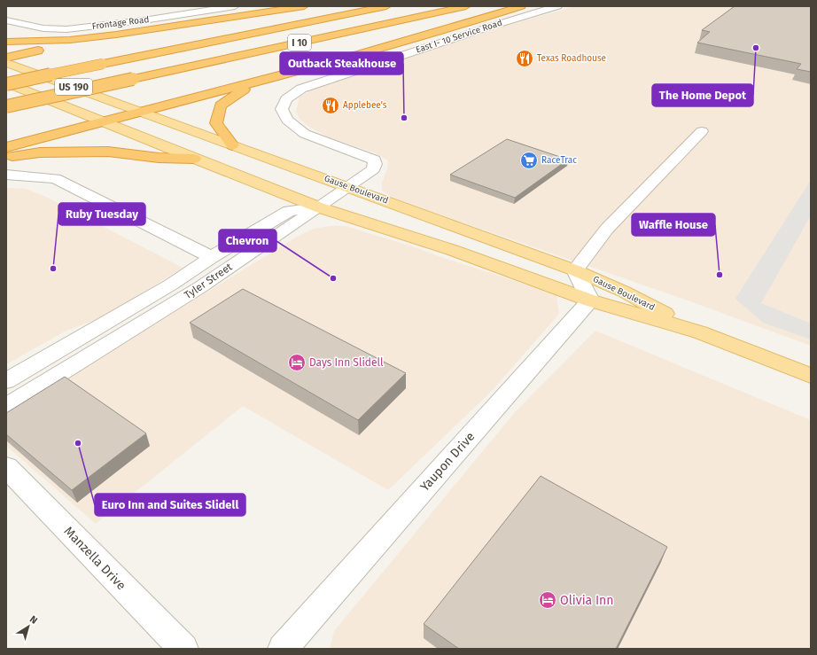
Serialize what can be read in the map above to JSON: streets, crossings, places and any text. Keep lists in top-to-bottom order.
{
  "streets": {
    "highway": ["I 10"],
    "main road": ["US 190", "Gause Boulevard"],
    "street": [
      "Frontage Road",
      "East I- 10 Service Road",
      "Tyler Street",
      "Yaupon Drive",
      "Manzella Drive"
    ]
  },
  "crossings": [
    ["East I- 10 Service Road", "Gause Boulevard"],
    ["East I- 10 Service Road", "Tyler Street"],
    ["I 10", "Gause Boulevard"],
    ["Gause Boulevard", "Tyler Street"],
    ["Gause Boulevard", "Yaupon Drive"]
  ],
  "places": {
    "other": [
      "The Home Depot",
      "Outback Steakhouse",
      "Ruby Tuesday",
      "Waffle House",
      "Chevron",
      "Euro Inn and Suites Slidell"
    ],
    "restaurant": ["Texas Roadhouse", "Applebee's"],
    "supermarket": ["RaceTrac"],
    "hotel": ["Days Inn Slidell", "Olivia Inn"]
  },
  "north": "top right"
}
